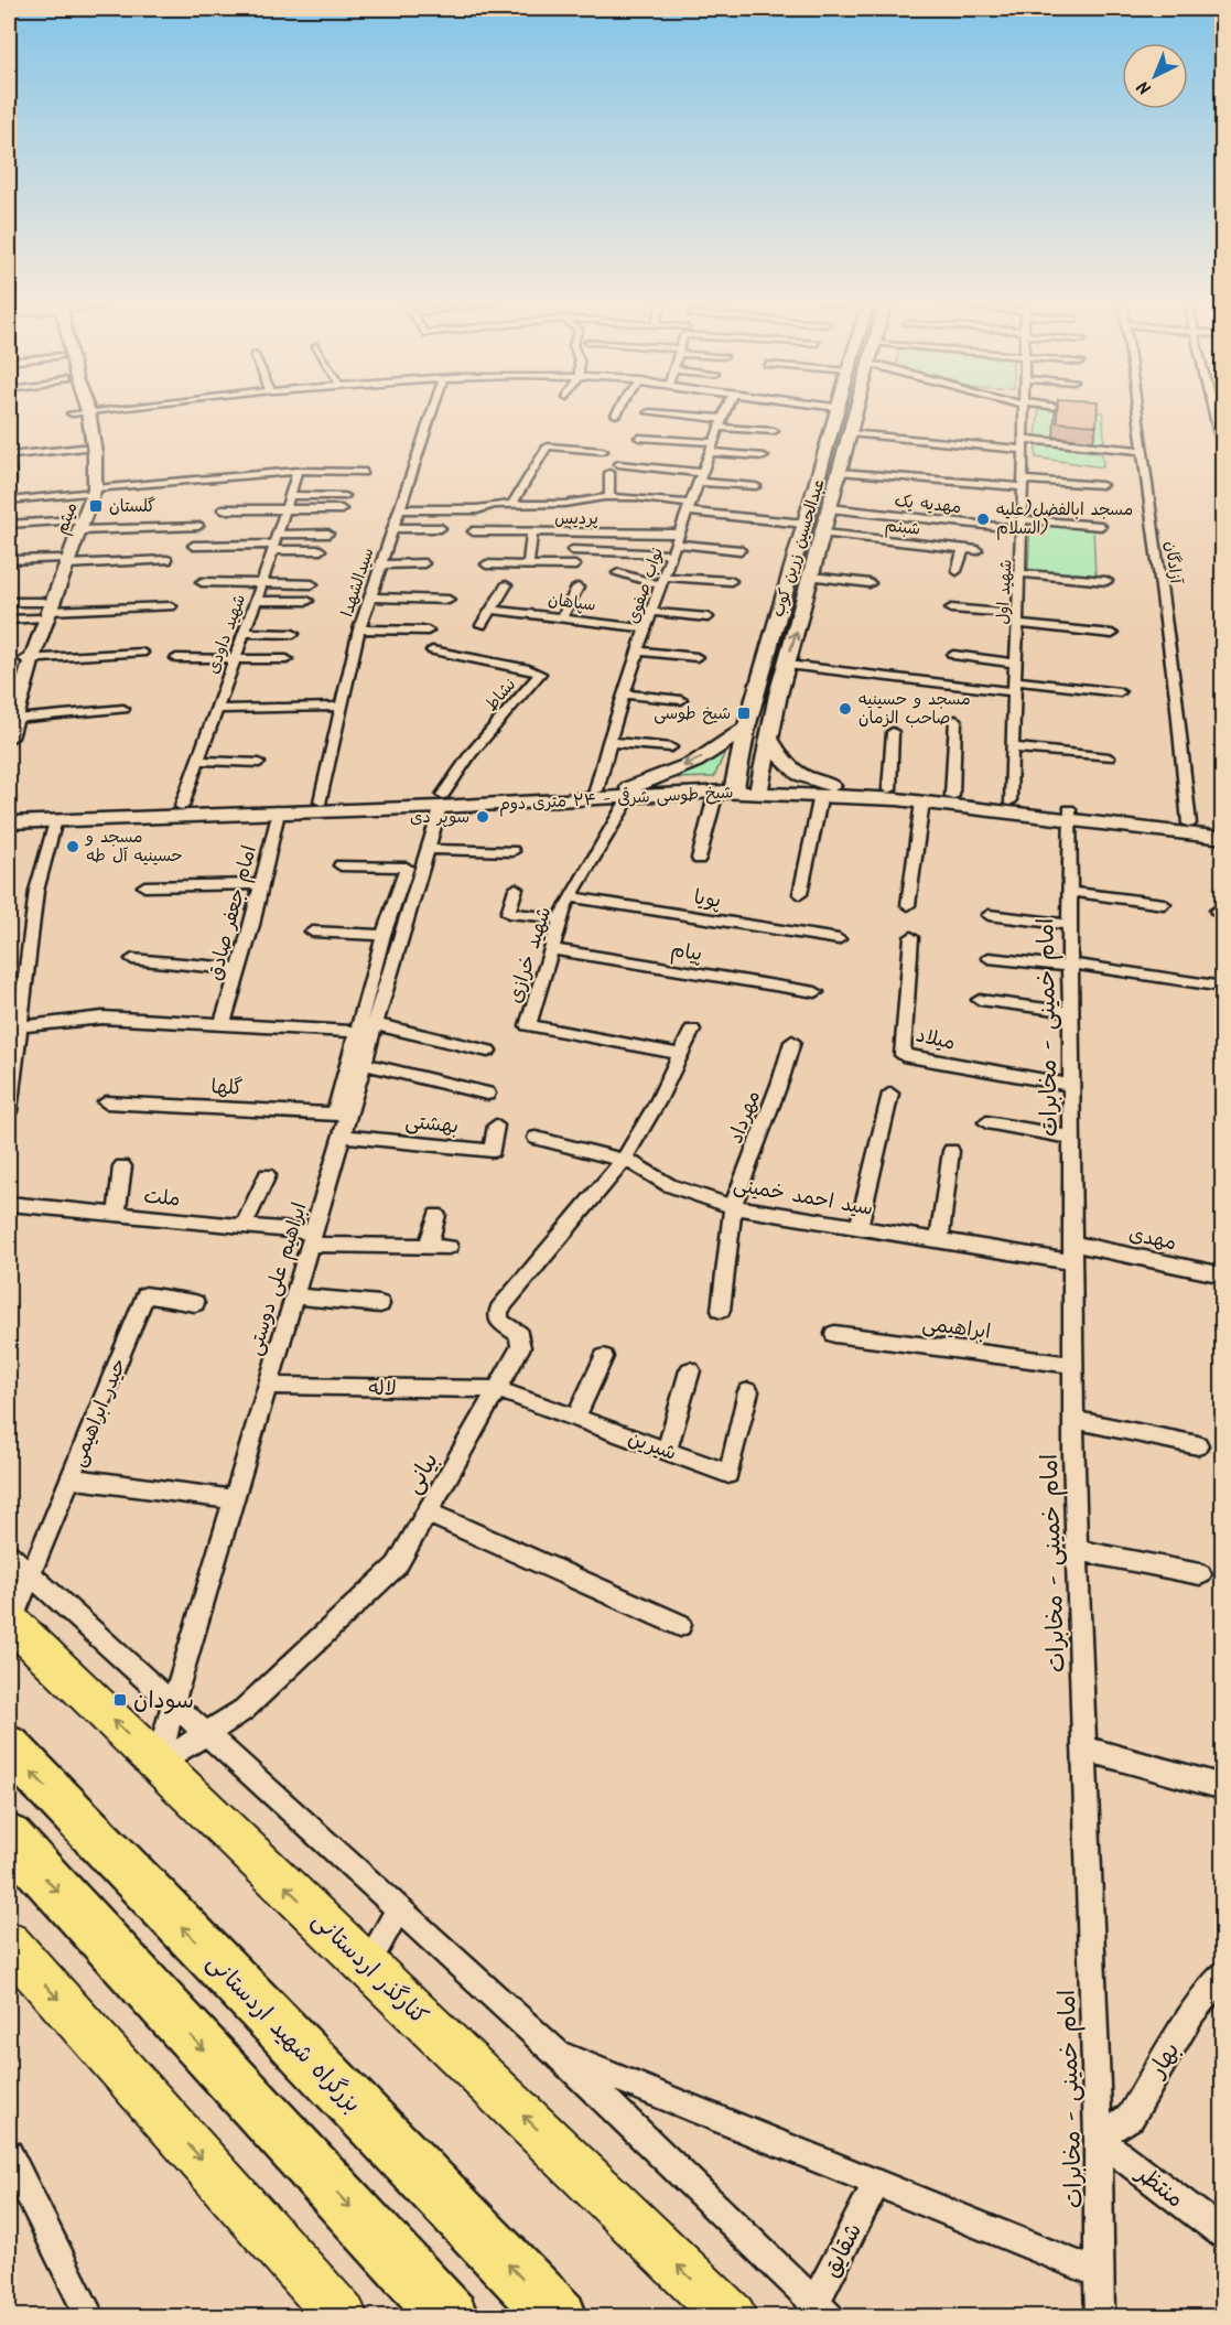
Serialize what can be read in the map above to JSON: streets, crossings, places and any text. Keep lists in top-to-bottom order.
{
  "streets": {
    "highway": ["بزرگراه شهید اردستانی"],
    "main road": [
      "میثم",
      "عبدالحسین زرین کوب",
      "شیخ طوسی شرقی - ۲۴ متری دوم",
      "کنارگذر اردستانی"
    ],
    "street": [
      "مهدیه یک",
      "پردیس",
      "شبنم",
      "آزادگان",
      "سیدالشهدا",
      "نواب صفوی",
      "شهید اول",
      "سپاهان",
      "شهید داودی",
      "نشاط",
      "پویا",
      "امام جعفر صادق",
      "پیام",
      "شهید خرازی",
      "امام خمینی - مخابرات",
      "میلاد",
      "گلها",
      "مهرداد",
      "بهشتی",
      "سید احمد خمینی",
      "ملت",
      "مهدی",
      "ابراهیم علی دوستی",
      "ابراهیمی",
      "لاله",
      "حیدر ابراهیمی",
      "شیرین",
      "بیانی",
      "بهار",
      "منتظر",
      "شقایق"
    ]
  },
  "crossings": [
    ["مهدیه یک", "عبدالحسین زرین کوب"],
    ["مهدیه یک", "شهید اول"],
    ["پردیس", "نواب صفوی"],
    ["شبنم", "عبدالحسین زرین کوب"],
    ["عبدالحسین زرین کوب", "شیخ طوسی شرقی - ۲۴ متری دوم"],
    ["آزادگان", "شیخ طوسی شرقی - ۲۴ متری دوم"],
    ["سیدالشهدا", "شیخ طوسی شرقی - ۲۴ متری دوم"],
    ["نواب صفوی", "سپاهان"],
    ["نواب صفوی", "شیخ طوسی شرقی - ۲۴ متری دوم"],
    ["شهید اول", "شیخ طوسی شرقی - ۲۴ متری دوم"],
    ["شهید داودی", "شیخ طوسی شرقی - ۲۴ متری دوم"],
    ["نشاط", "شیخ طوسی شرقی - ۲۴ متری دوم"],
    ["نشاط", "ابراهیم علی دوستی"],
    ["شیخ طوسی شرقی - ۲۴ متری دوم", "امام جعفر صادق"],
    ["شیخ طوسی شرقی - ۲۴ متری دوم", "شهید خرازی"],
    ["شیخ طوسی شرقی - ۲۴ متری دوم", "امام خمینی - مخابرات"],
    ["شیخ طوسی شرقی - ۲۴ متری دوم", "ابراهیم علی دوستی"],
    ["پویا", "شهید خرازی"],
    ["پیام", "شهید خرازی"],
    ["امام خمینی - مخابرات", "میلاد"],
    ["امام خمینی - مخابرات", "سید احمد خمینی"],
    ["امام خمینی - مخابرات", "مهدی"],
    ["امام خمینی - مخابرات", "ابراهیمی"],
    ["امام خمینی - مخابرات", "بهار"],
    ["امام خمینی - مخابرات", "منتظر"],
    ["گلها", "ابراهیم علی دوستی"],
    ["مهرداد", "سید احمد خمینی"],
    ["بهشتی", "ابراهیم علی دوستی"],
    ["سید احمد خمینی", "مهدی"],
    ["سید احمد خمینی", "بیانی"],
    ["ملت", "ابراهیم علی دوستی"],
    ["ابراهیم علی دوستی", "لاله"],
    ["ابراهیم علی دوستی", "بیانی"],
    ["ابراهیم علی دوستی", "کنارگذر اردستانی"],
    ["لاله", "شیرین"],
    ["لاله", "بیانی"],
    ["حیدر ابراهیمی", "کنارگذر اردستانی"],
    ["شیرین", "بیانی"],
    ["بیانی", "کنارگذر اردستانی"],
    ["بهار", "منتظر"]
  ],
  "one_way": ["کنارگذر اردستانی"],
  "places": {
    "transit": ["گلستان", "شیخ طوسی", "سودان"],
    "other": [
      "مسجد ابالفضل(علیه السلام)",
      "مسجد و حسینیه صاحب الزمان",
      "سوپر دی",
      "مسجد و حسینیه آل طه"
    ]
  },
  "north": "bottom left"
}
